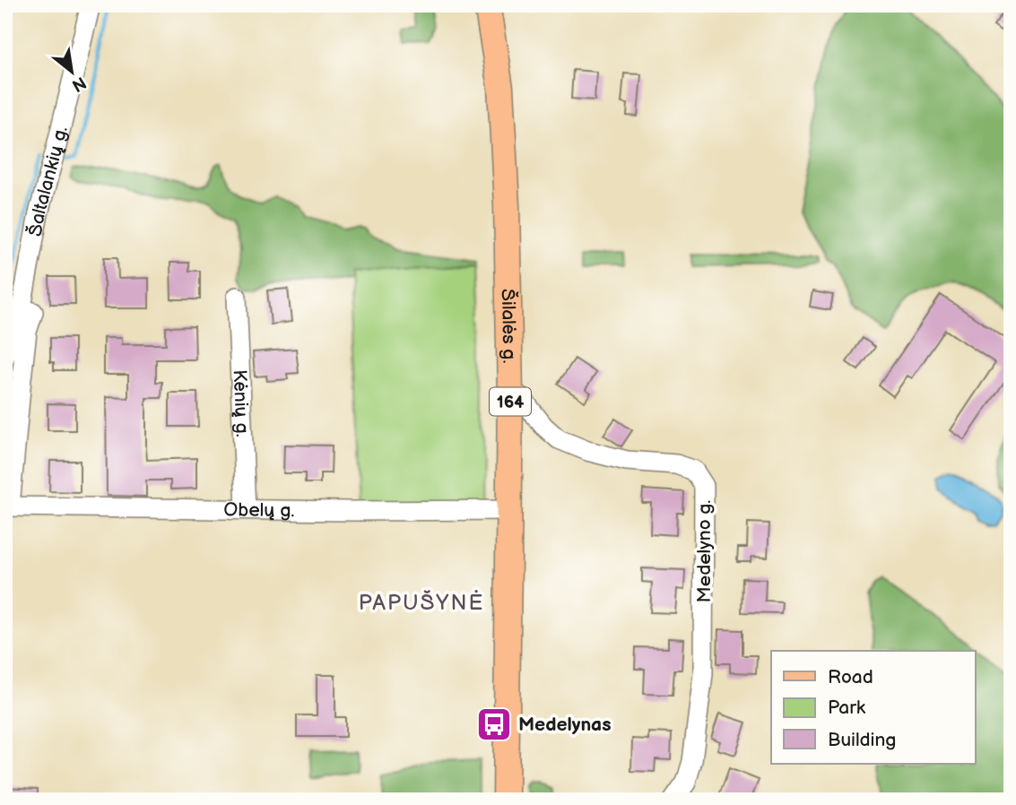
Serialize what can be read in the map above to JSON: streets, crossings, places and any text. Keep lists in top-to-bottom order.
{
  "streets": {
    "main road": ["Šilalės g.", "164"],
    "street": [
      "Šaltalankių g.",
      "Kėnių g.",
      "Obelų g.",
      "Medelyno g."
    ]
  },
  "crossings": [
    ["Šaltalankių g.", "Obelų g."],
    ["Šilalės g.", "Obelų g."],
    ["Šilalės g.", "Medelyno g."],
    ["Kėnių g.", "Obelų g."]
  ],
  "districts": ["PAPUŠYNĖ"],
  "places": {
    "bus stop": ["Medelynas"]
  },
  "legend": ["Road", "Park", "Building"],
  "north": "bottom right"
}
